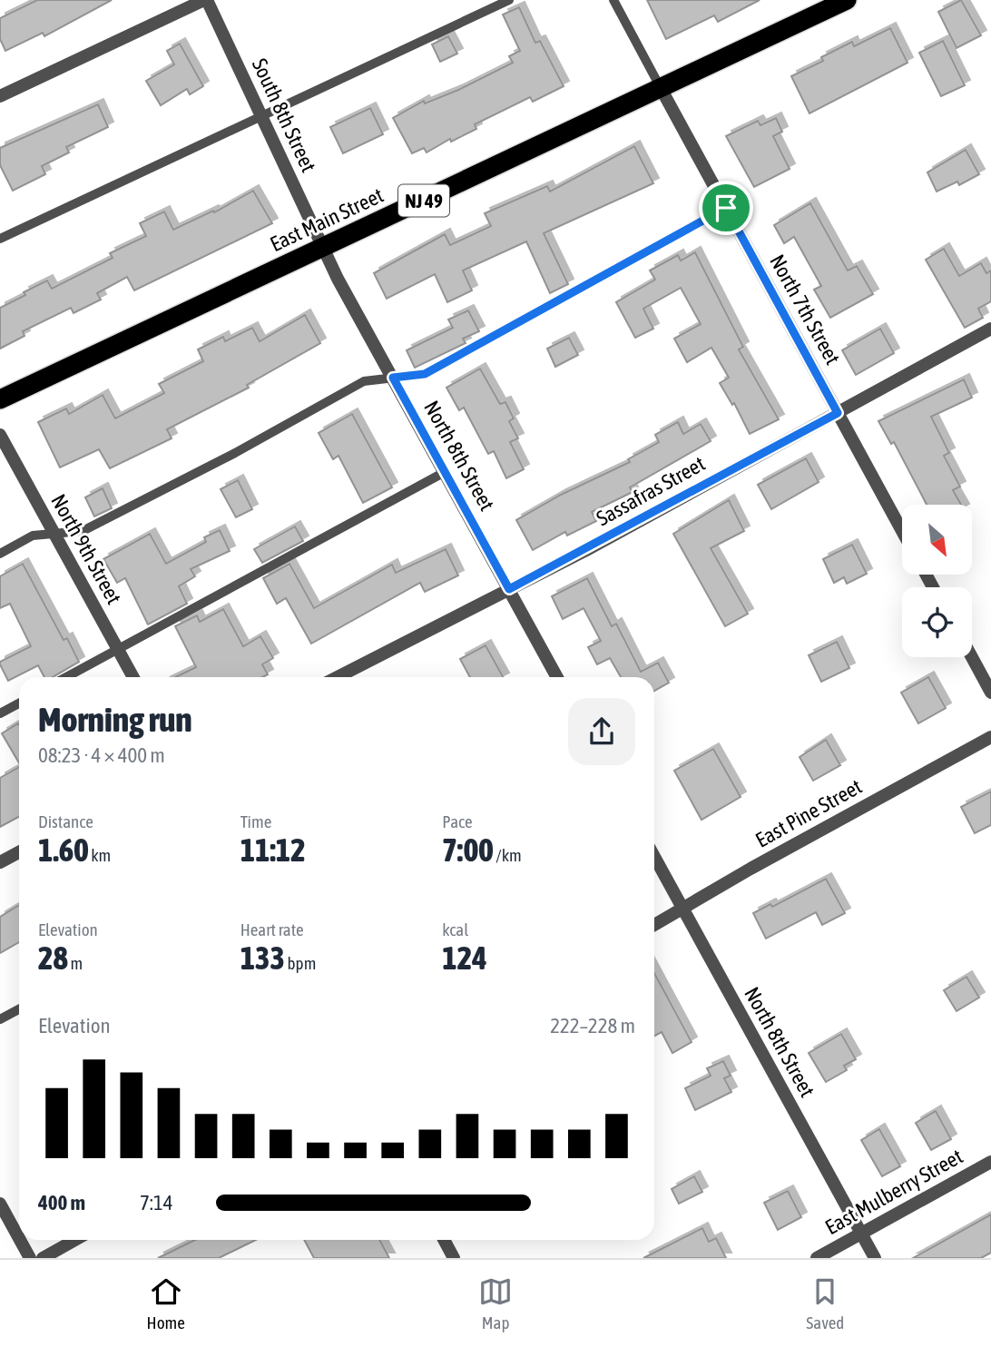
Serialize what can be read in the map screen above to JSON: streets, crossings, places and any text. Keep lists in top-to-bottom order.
{
  "streets": {
    "highway": ["NJ 49", "East Main Street"],
    "street": [
      "South 8th Street",
      "North 7th Street",
      "North 8th Street",
      "Sassafras Street",
      "North 9th Street",
      "East Pine Street",
      "East Mulberry Street"
    ]
  },
  "crossings": [
    ["South 8th Street", "East Main Street"],
    ["South 8th Street", "North 8th Street"],
    ["East Main Street", "North 7th Street"],
    ["East Main Street", "North 8th Street"],
    ["North 7th Street", "Sassafras Street"],
    ["North 8th Street", "Sassafras Street"],
    ["North 8th Street", "East Pine Street"],
    ["North 8th Street", "East Mulberry Street"]
  ],
  "north": "bottom right",
  "page": {
    "heading": ["Morning run", "08:23 · 4 × 400 m"],
    "stats": [
      ["Distance", "1.60 km"],
      ["Time", "11:12"],
      ["Pace", "7:00 /km"],
      ["Elevation", "28 m"],
      ["Heart rate", "133 bpm"],
      ["kcal", "124"]
    ],
    "chart": ["Elevation", "222–228 m"],
    "list": [
      {
        "name": "400 m",
        "note": "7:14"
      }
    ],
    "tabs": ["Home", "Map", "Saved"]
  }
}
